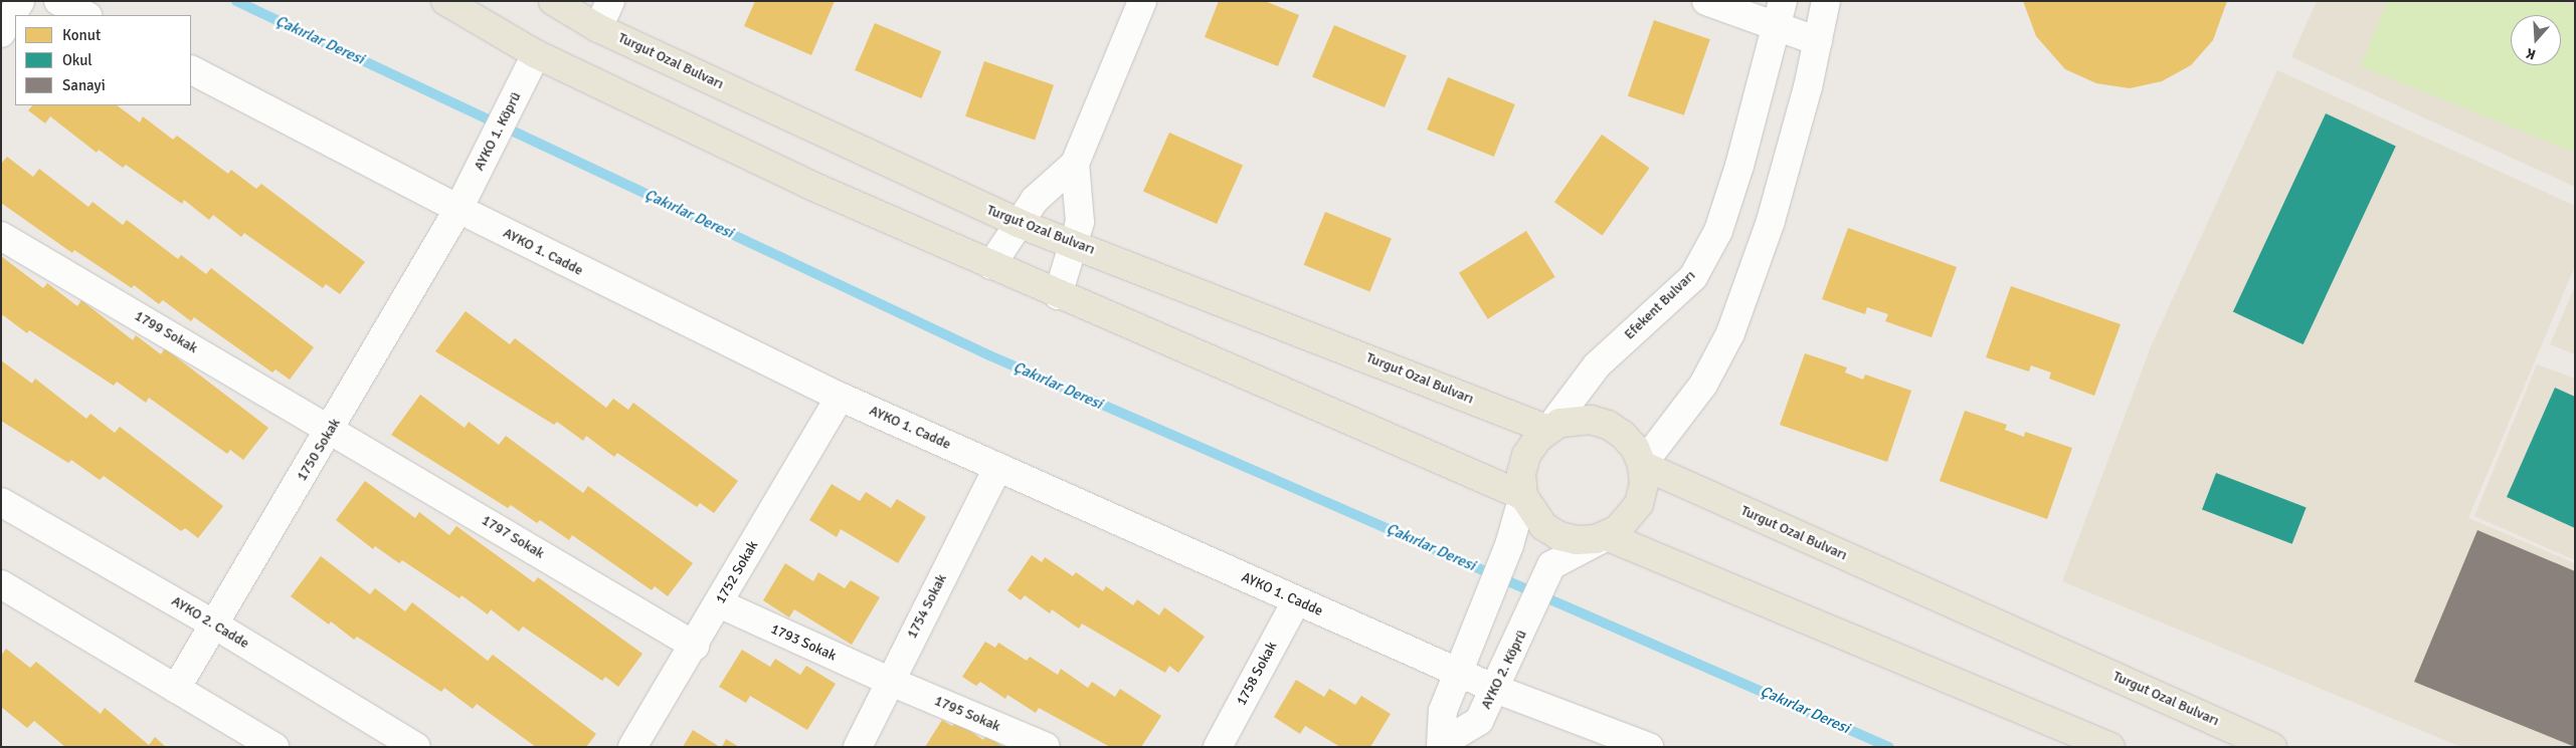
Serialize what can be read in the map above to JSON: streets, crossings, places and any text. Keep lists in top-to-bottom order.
{
  "streets": {
    "main road": ["Turgut Ozal Bulvarı", "Efekent Bulvarı"],
    "street": [
      "AYKO 1. Köprü",
      "AYKO 1. Cadde",
      "1799 Sokak",
      "1750 Sokak",
      "1797 Sokak",
      "1752 Sokak",
      "1754 Sokak",
      "AYKO 2. Cadde",
      "1793 Sokak",
      "AYKO 2. Köprü",
      "1758 Sokak",
      "1795 Sokak"
    ]
  },
  "crossings": [
    ["Turgut Ozal Bulvarı", "Efekent Bulvarı"],
    ["Turgut Ozal Bulvarı", "AYKO 2. Köprü"],
    ["AYKO 1. Köprü", "AYKO 1. Cadde"],
    ["AYKO 1. Köprü", "1750 Sokak"],
    ["AYKO 1. Cadde", "1750 Sokak"],
    ["AYKO 1. Cadde", "1752 Sokak"],
    ["AYKO 1. Cadde", "1754 Sokak"],
    ["AYKO 1. Cadde", "AYKO 2. Köprü"],
    ["AYKO 1. Cadde", "1758 Sokak"],
    ["Efekent Bulvarı", "AYKO 2. Köprü"],
    ["1799 Sokak", "1750 Sokak"],
    ["1799 Sokak", "1797 Sokak"],
    ["1750 Sokak", "1797 Sokak"],
    ["1750 Sokak", "AYKO 2. Cadde"],
    ["1797 Sokak", "1752 Sokak"],
    ["1752 Sokak", "1793 Sokak"],
    ["1754 Sokak", "1793 Sokak"],
    ["1754 Sokak", "1795 Sokak"],
    ["1793 Sokak", "1795 Sokak"]
  ],
  "water": ["Çakırlar Deresi"],
  "legend": ["Konut", "Okul", "Sanayi"],
  "north": "bottom"
}
